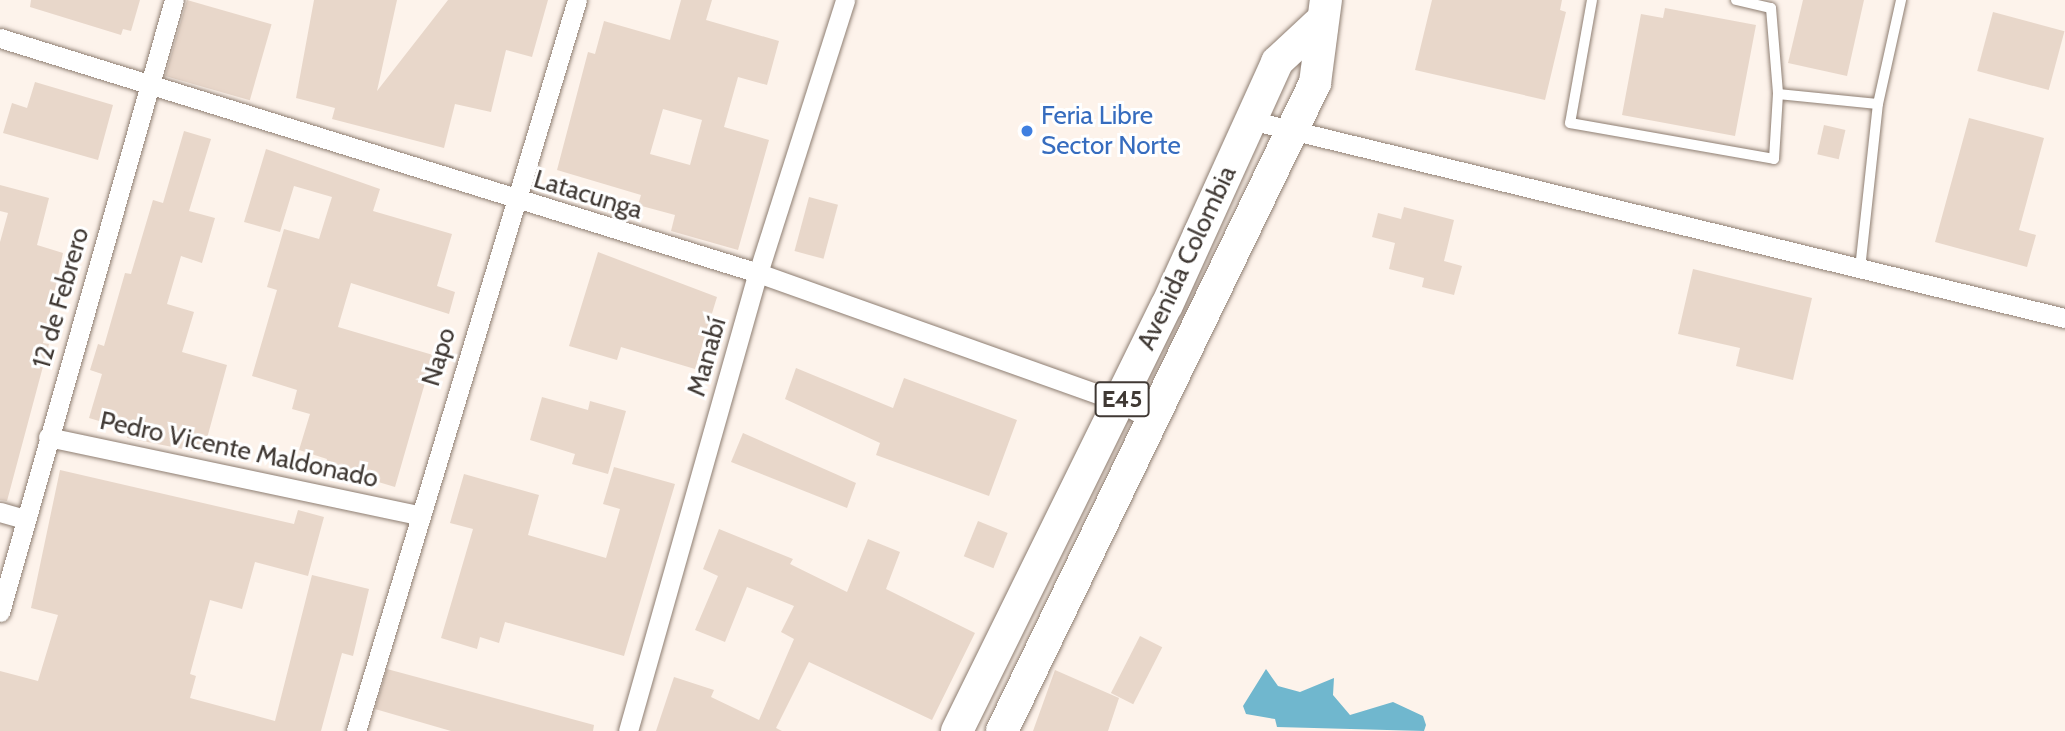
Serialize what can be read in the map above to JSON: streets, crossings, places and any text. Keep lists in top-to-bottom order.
{
  "streets": {
    "main road": ["Avenida Colombia", "E45"],
    "street": [
      "Latacunga",
      "12 de Febrero",
      "Napo",
      "Manabí",
      "Pedro Vicente Maldonado"
    ]
  },
  "crossings": [
    ["Latacunga", "Avenida Colombia"],
    ["Latacunga", "12 de Febrero"],
    ["Latacunga", "Napo"],
    ["Latacunga", "Manabí"],
    ["12 de Febrero", "Pedro Vicente Maldonado"],
    ["Napo", "Pedro Vicente Maldonado"]
  ],
  "places": ["Feria Libre Sector Norte"]
}
